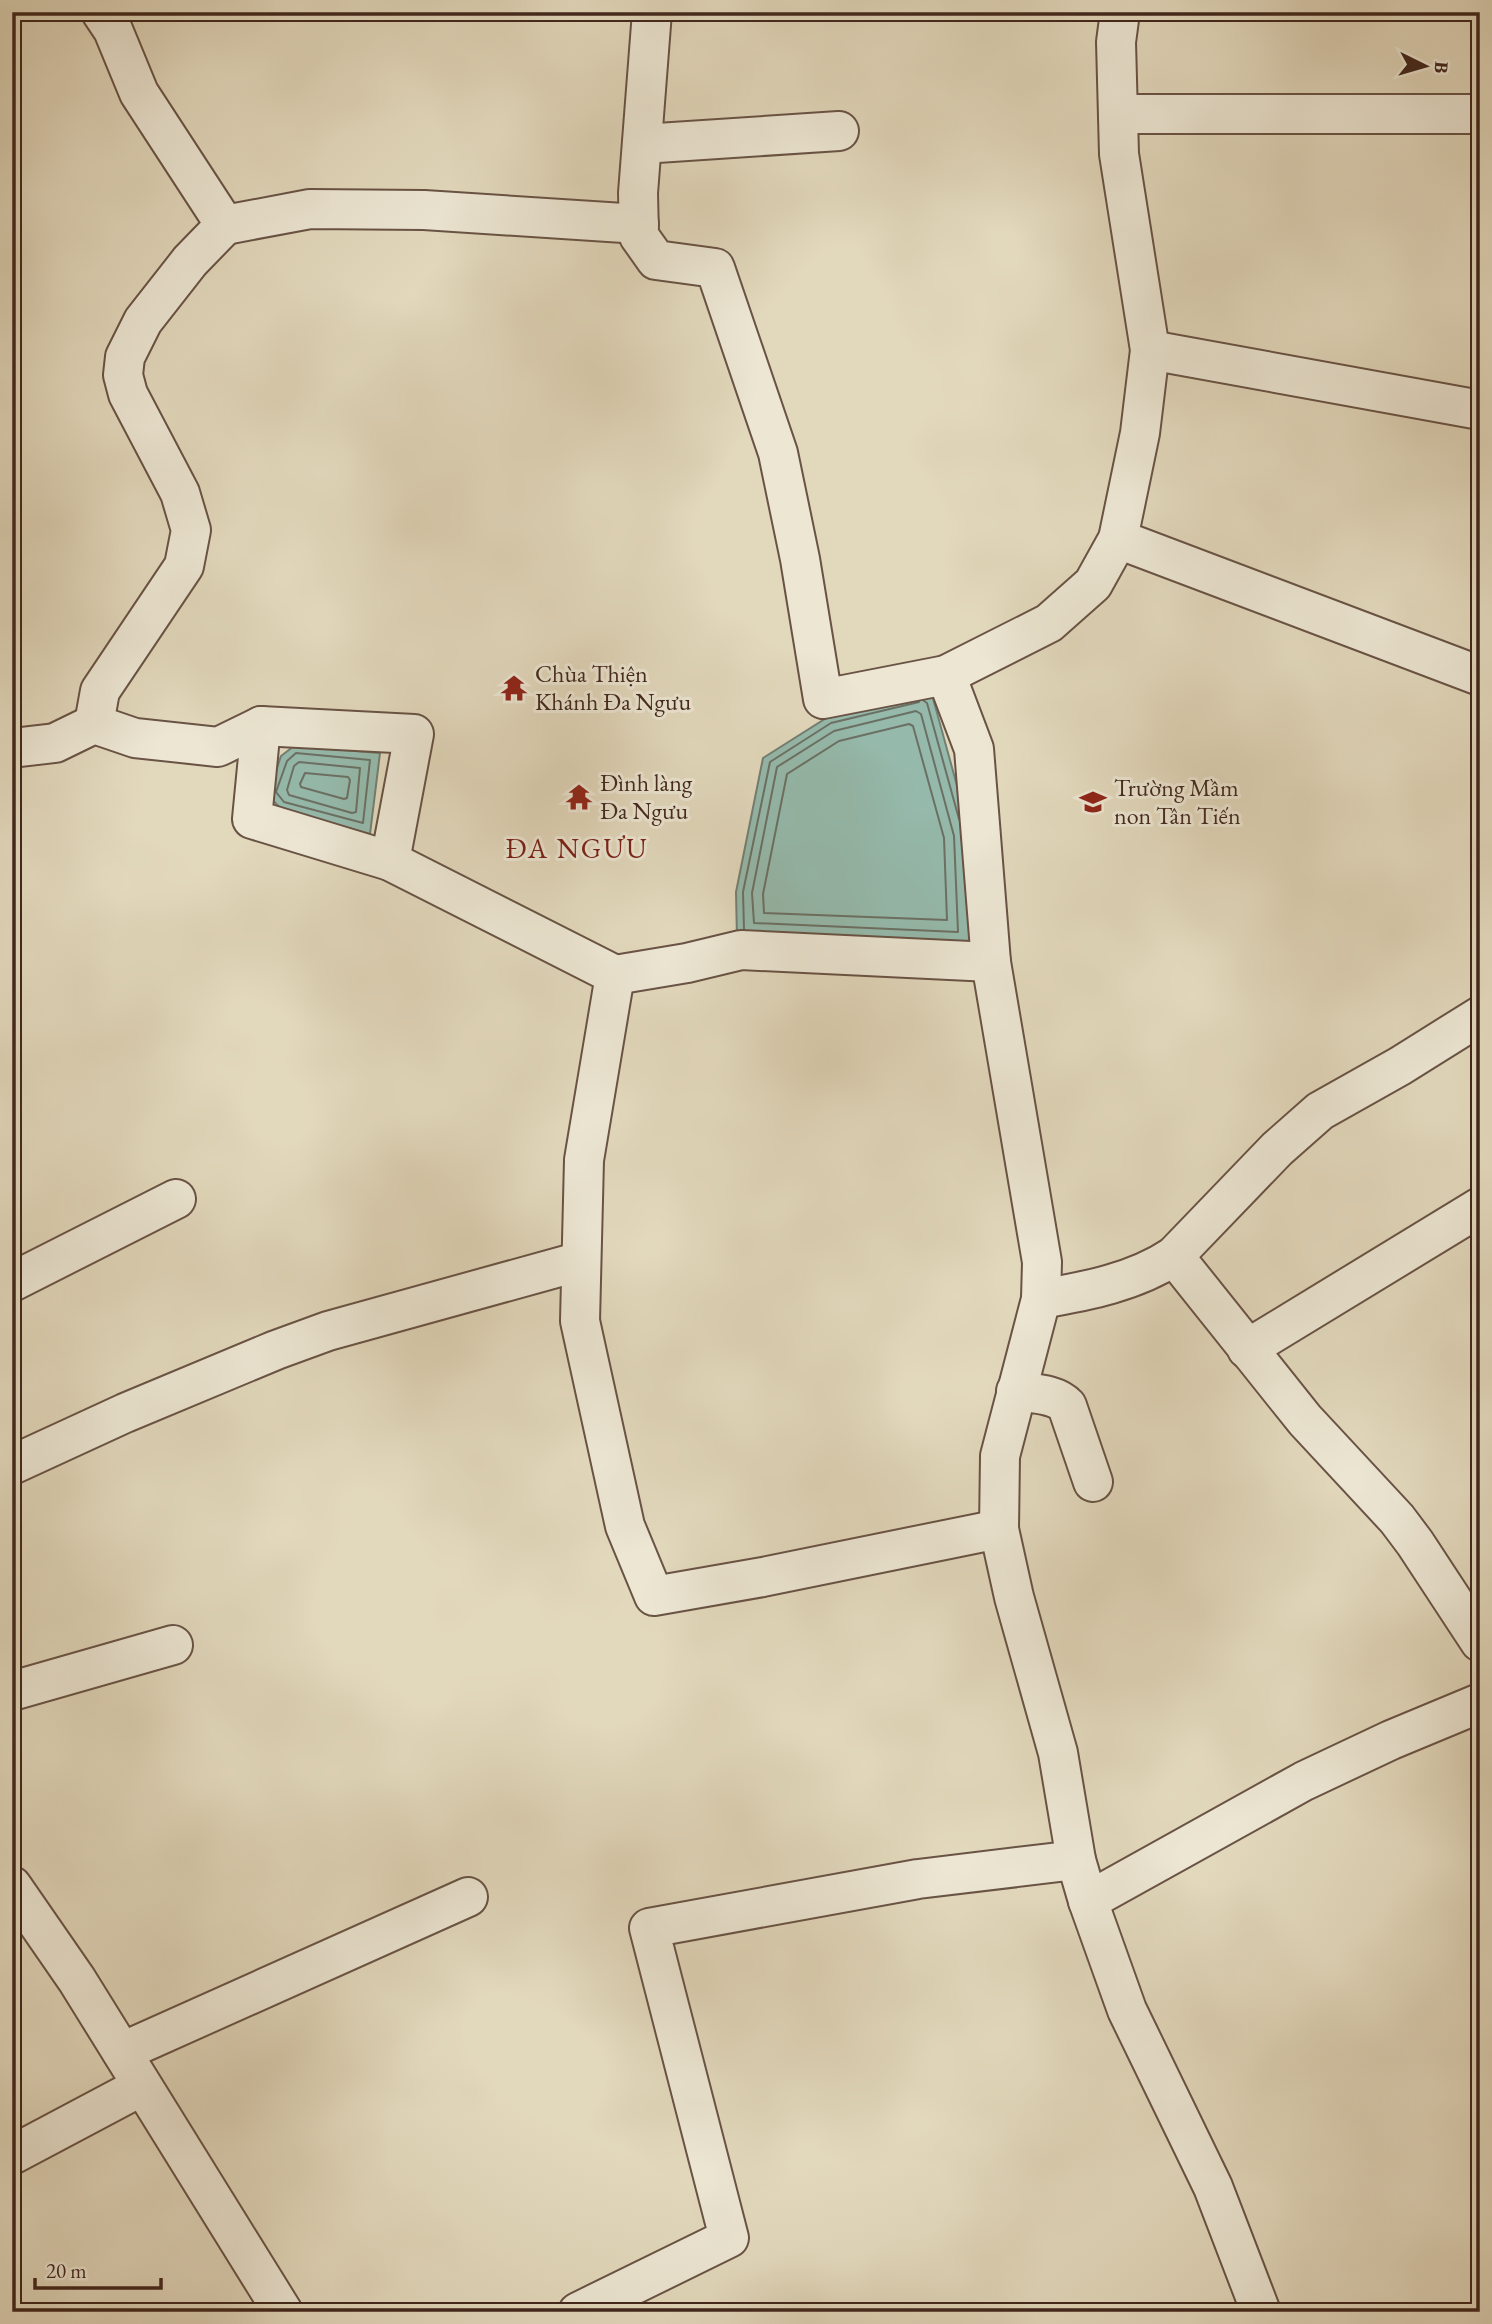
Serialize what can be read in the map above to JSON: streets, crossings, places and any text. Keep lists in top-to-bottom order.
{
  "districts": ["ĐA NGƯU"],
  "places": {
    "temple": ["Chùa Thiện Khánh Đa Ngưu", "Đình làng Đa Ngưu"],
    "school or university": ["Trường Mầm non Tân Tiến"]
  },
  "scale_bar": "20 m",
  "north": "right"
}
